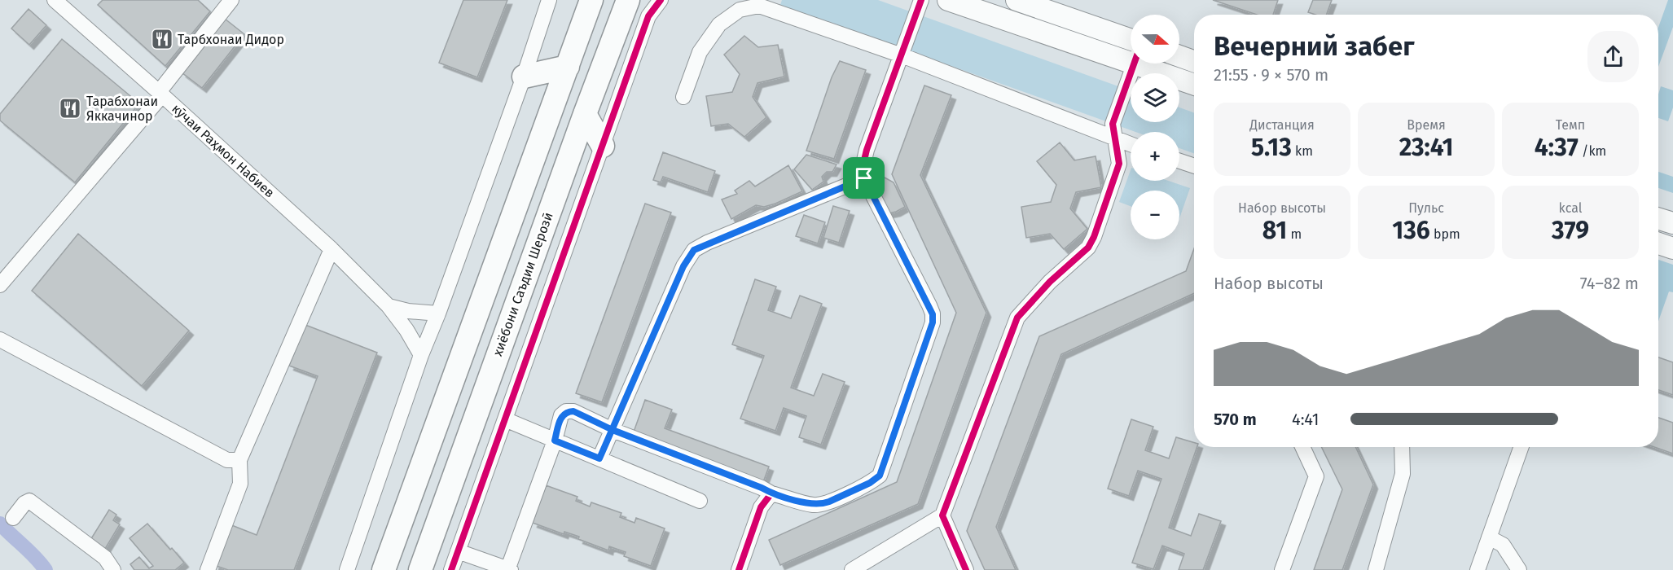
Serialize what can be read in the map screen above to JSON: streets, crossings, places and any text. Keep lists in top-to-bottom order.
{
  "streets": {
    "main road": ["хиёбони Саъдии Шерозӣ"],
    "street": ["кӯчаи Раҳмон Набиев"]
  },
  "places": {
    "restaurant": ["Тарбхонаи Дидор", "Тарабхонаи Яккачинор"]
  },
  "north": "right",
  "page": {
    "map_buttons": ["+", "−"],
    "heading": ["Вечерний забег", "21:55 · 9 × 570 m"],
    "stats": [
      ["Дистанция", "5.13 km"],
      ["Время", "23:41"],
      ["Темп", "4:37 /km"],
      ["Набор высоты", "81 m"],
      ["Пульс", "136 bpm"],
      ["kcal", "379"]
    ],
    "chart": ["Набор высоты", "74–82 m"],
    "list": [
      {
        "name": "570 m",
        "note": "4:41"
      }
    ]
  }
}
